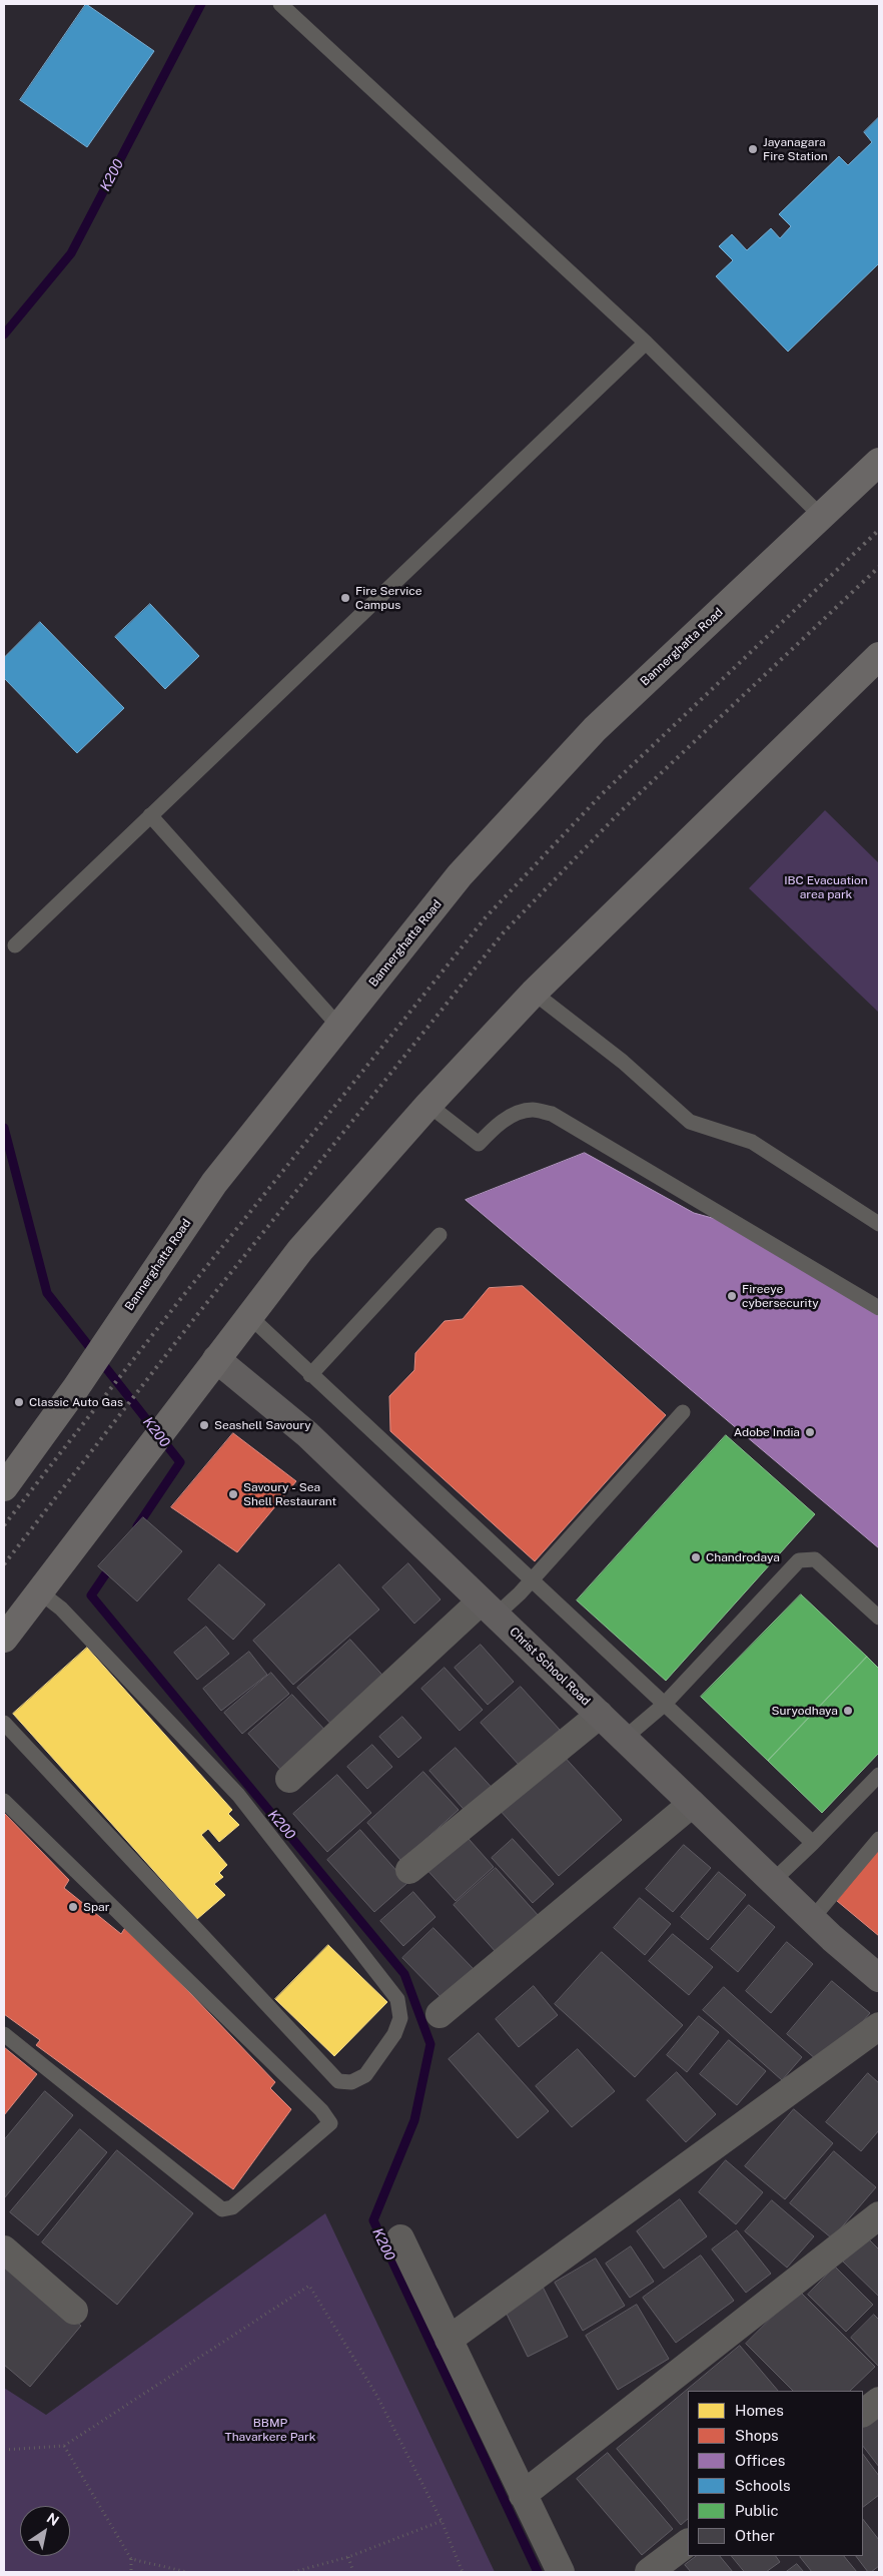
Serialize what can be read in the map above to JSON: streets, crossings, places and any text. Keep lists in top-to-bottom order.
{
  "streets": {
    "main road": ["Bannerghatta Road"],
    "street": ["Christ School Road"]
  },
  "water": ["K200"],
  "parks": ["IBC Evacuation area park", "BBMP Thavarkere Park"],
  "places": [
    "Jayanagara Fire Station",
    "Fire Service Campus",
    "Fireeye cybersecurity",
    "Classic Auto Gas",
    "Seashell Savoury",
    "Adobe India",
    "Savoury - Sea Shell Restaurant",
    "Chandrodaya",
    "Suryodhaya",
    "Spar"
  ],
  "legend": [
    "Homes",
    "Shops",
    "Offices",
    "Schools",
    "Public",
    "Other"
  ],
  "north": "top right"
}
